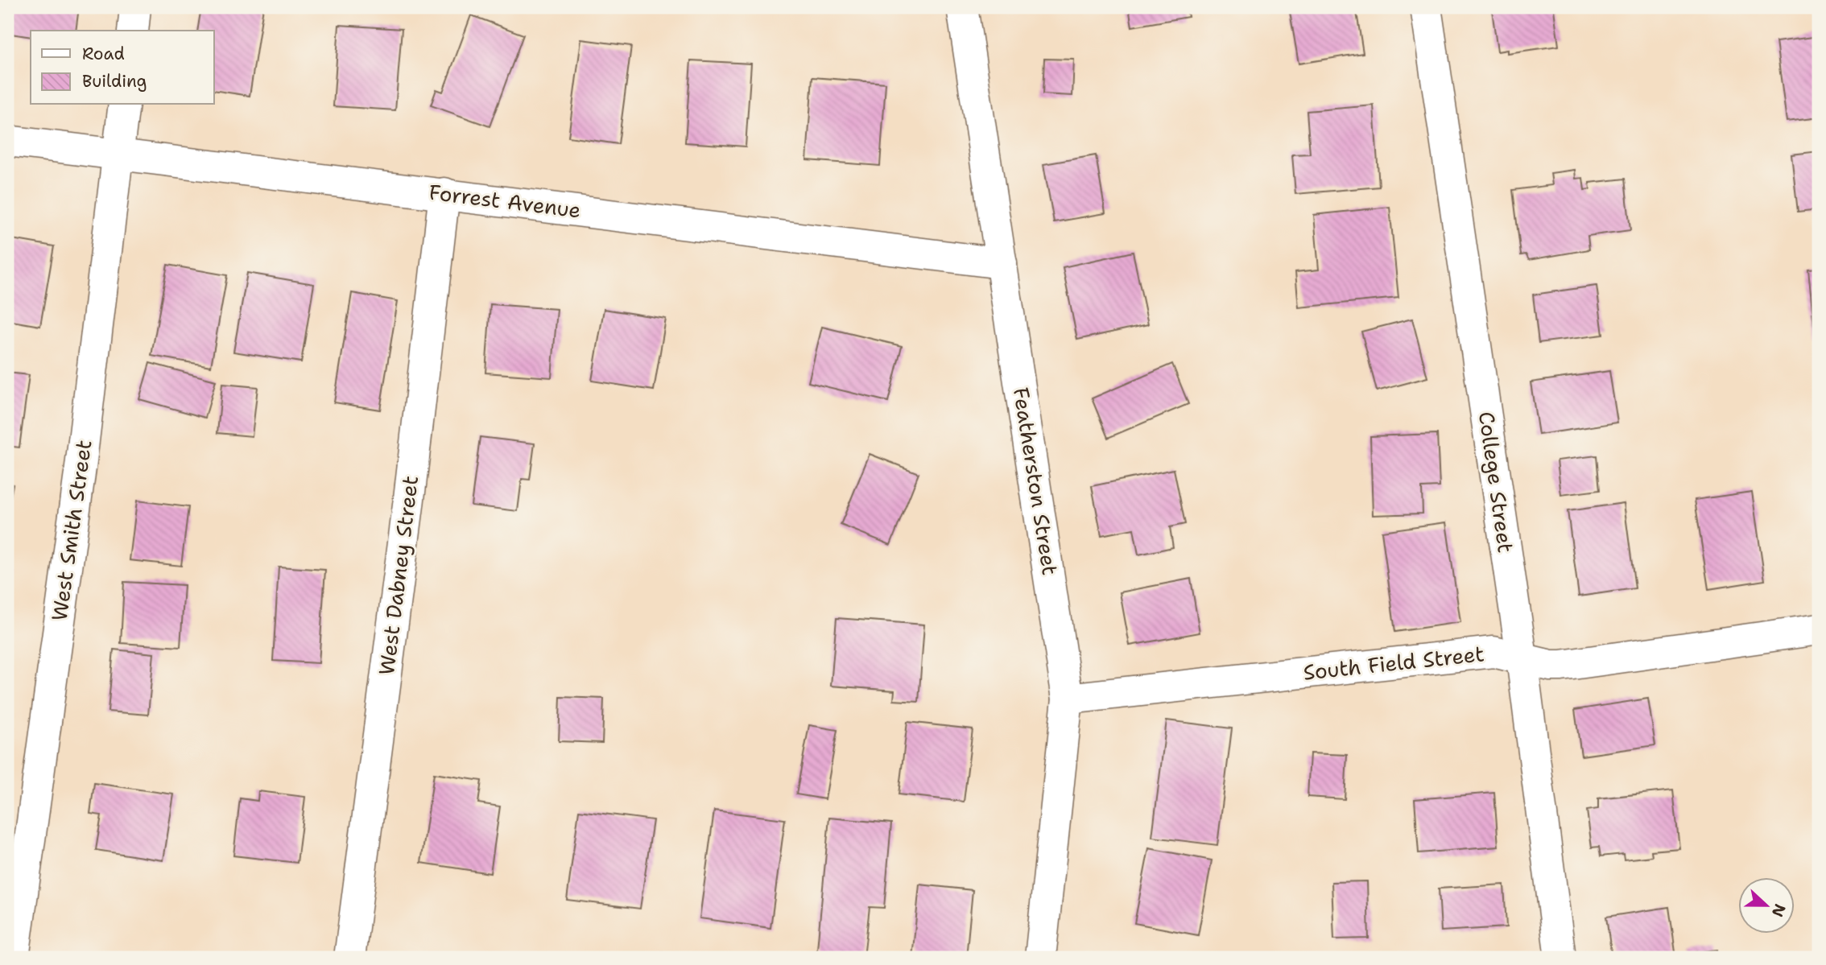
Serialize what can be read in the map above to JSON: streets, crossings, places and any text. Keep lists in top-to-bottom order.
{
  "streets": {
    "street": [
      "Forrest Avenue",
      "Featherston Street",
      "College Street",
      "West Smith Street",
      "West Dabney Street",
      "South Field Street"
    ]
  },
  "crossings": [
    ["Forrest Avenue", "Featherston Street"],
    ["Forrest Avenue", "West Smith Street"],
    ["Forrest Avenue", "West Dabney Street"],
    ["Featherston Street", "South Field Street"],
    ["College Street", "South Field Street"]
  ],
  "legend": ["Road", "Building"],
  "north": "right"
}
